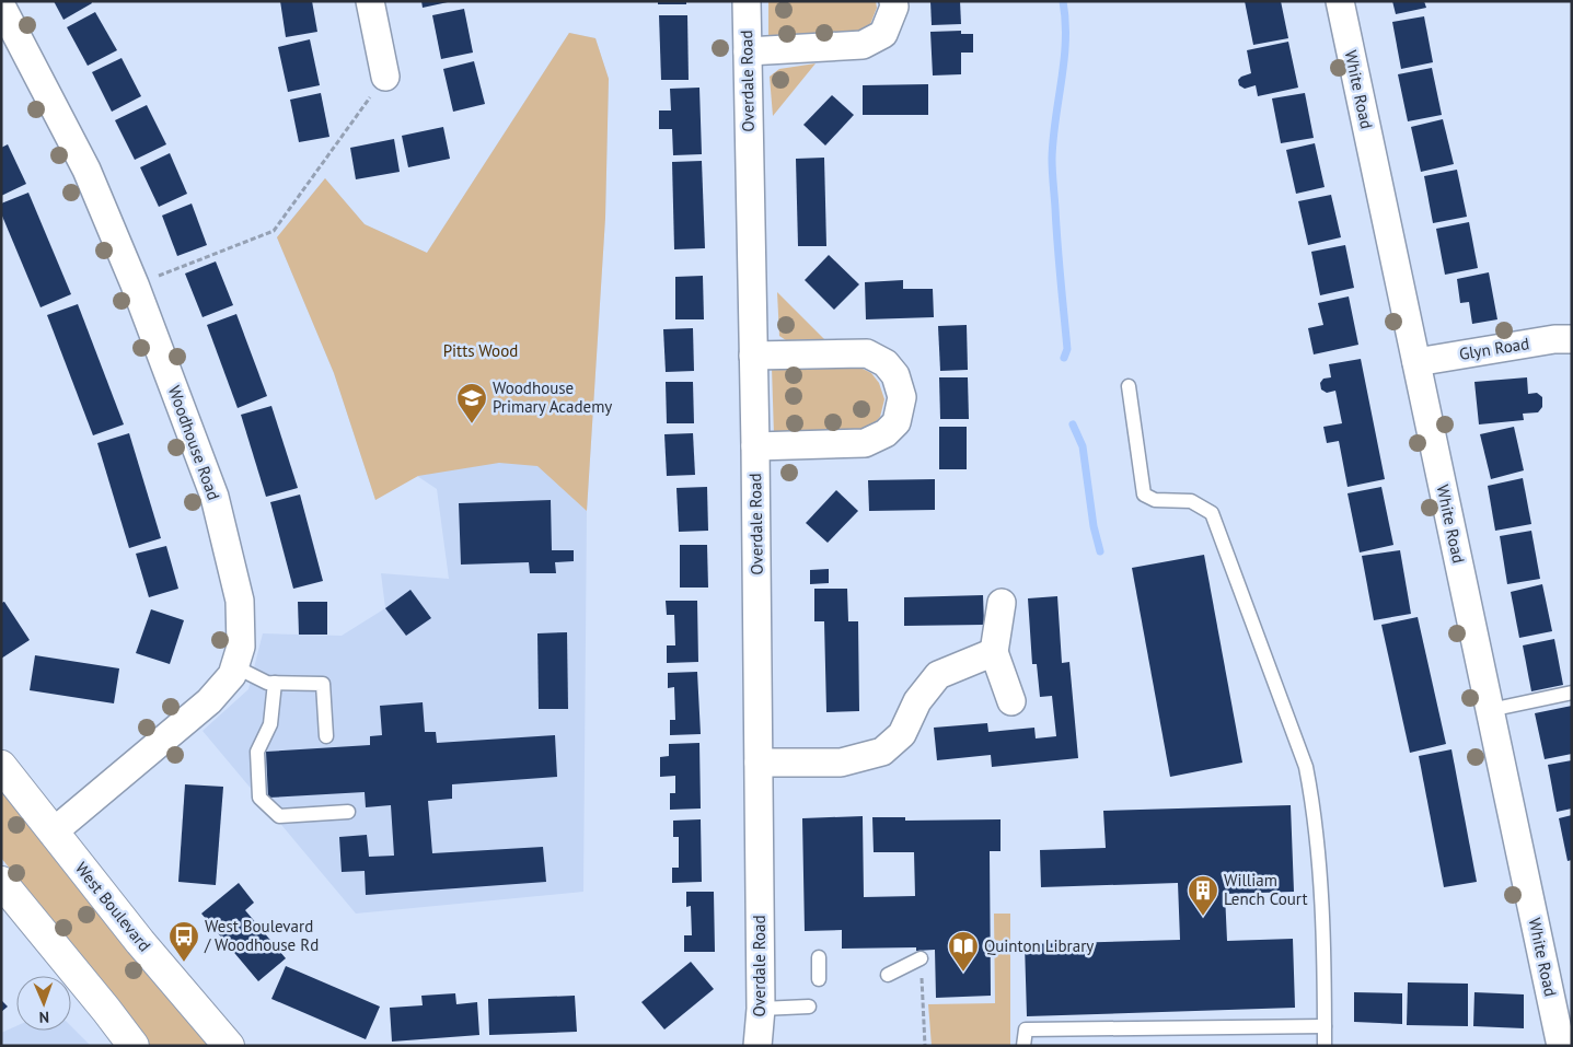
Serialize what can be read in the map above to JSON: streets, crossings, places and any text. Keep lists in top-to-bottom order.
{
  "streets": {
    "main road": ["West Boulevard"],
    "street": [
      "Overdale Road",
      "White Road",
      "Glyn Road",
      "Woodhouse Road"
    ]
  },
  "crossings": [
    ["White Road", "Glyn Road"],
    ["Woodhouse Road", "West Boulevard"]
  ],
  "parks": ["Pitts Wood"],
  "places": {
    "school or university": ["Woodhouse Primary Academy"],
    "building": ["William Lench Court"],
    "bus stop": ["West Boulevard / Woodhouse Rd"],
    "library": ["Quinton Library"]
  },
  "north": "bottom"
}
